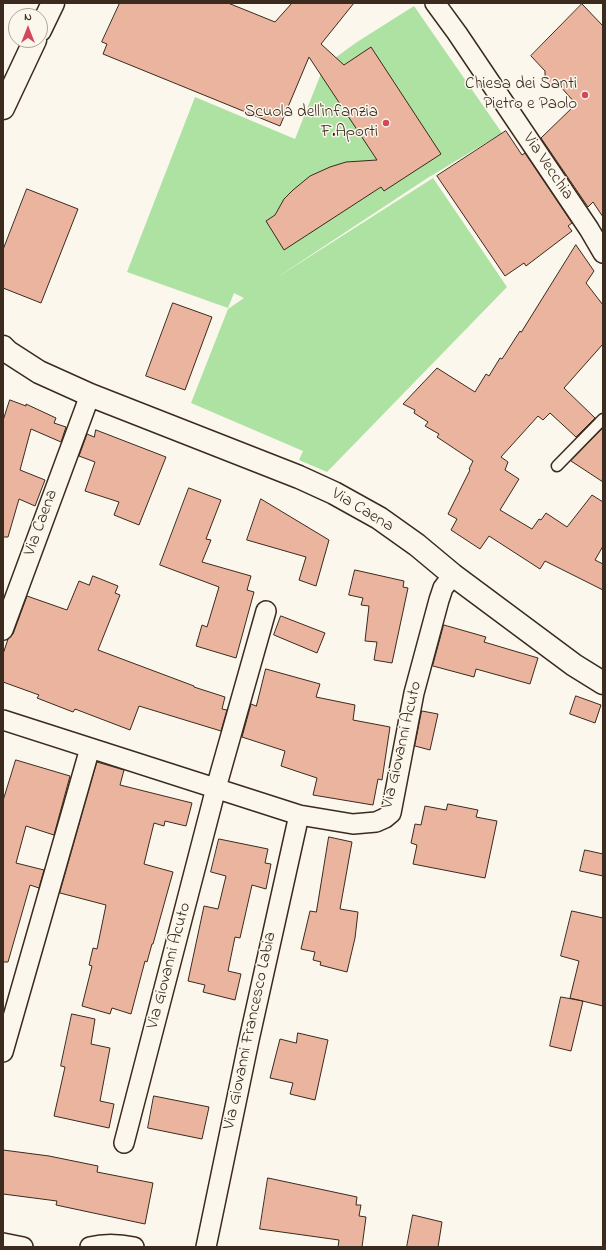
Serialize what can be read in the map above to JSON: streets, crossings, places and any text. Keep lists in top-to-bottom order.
{
  "streets": {
    "street": [
      "Via Vecchia",
      "Via Caena",
      "Via Giovanni Acuto",
      "Via Giovanni Francesco Labia"
    ]
  },
  "crossings": [
    ["Via Caena", "Via Giovanni Acuto"],
    ["Via Giovanni Acuto", "Via Giovanni Francesco Labia"]
  ],
  "places": ["Chiesa dei Santi Pietro e Paolo", "Scuola dell'infanzia F.Aporti"],
  "north": "top"
}
